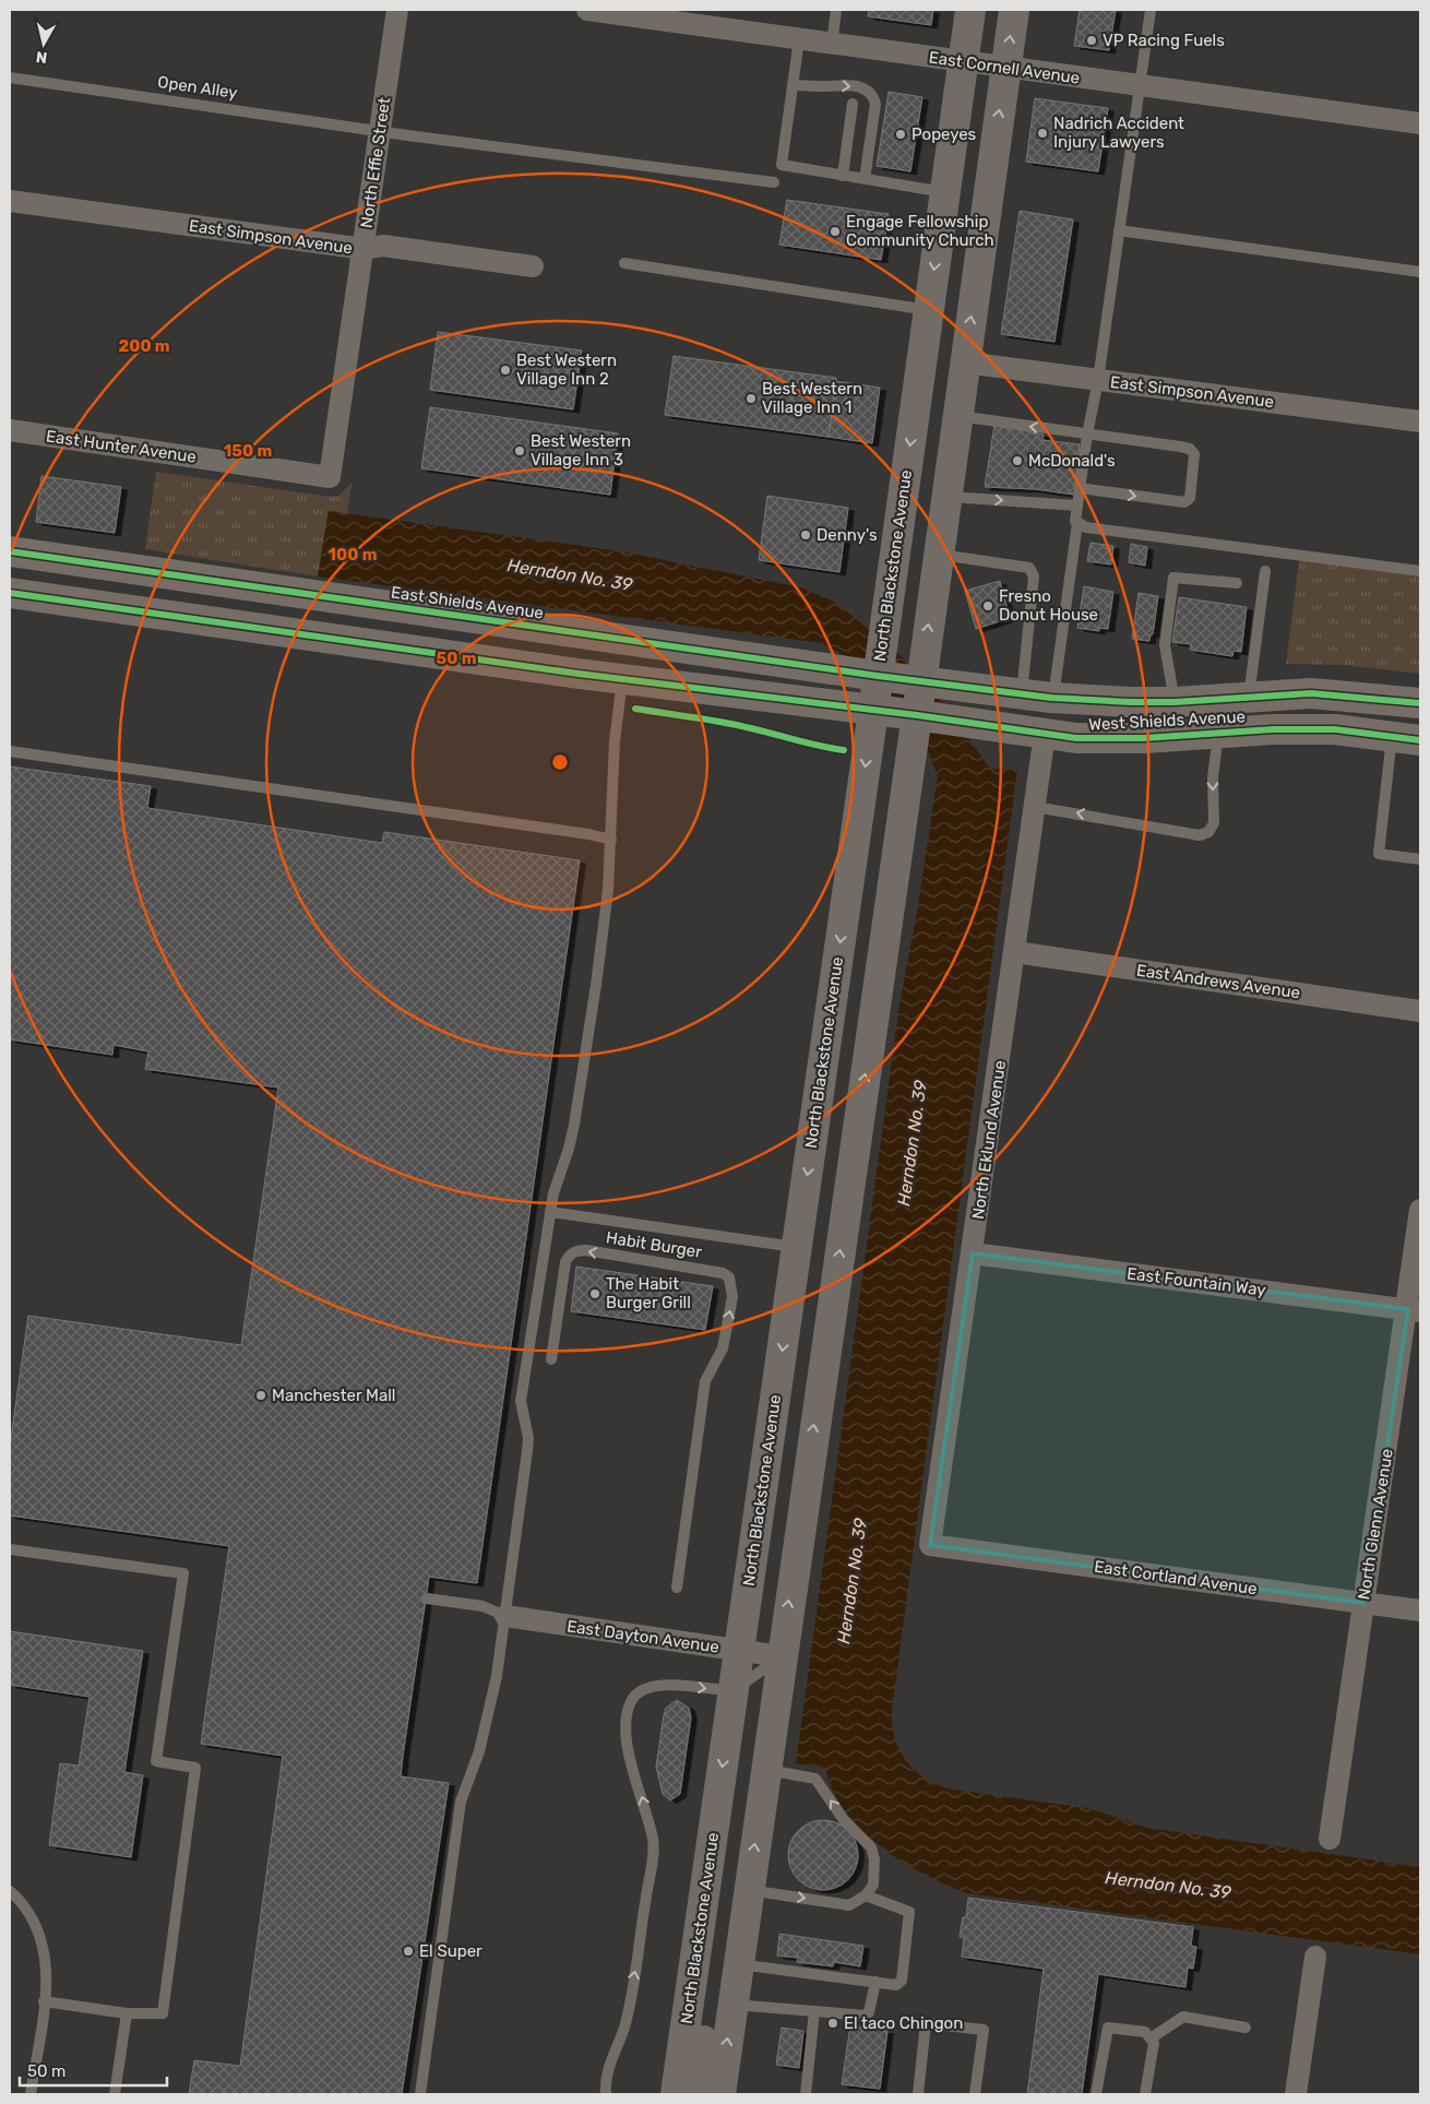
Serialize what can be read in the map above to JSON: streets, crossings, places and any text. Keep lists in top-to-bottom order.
{
  "streets": {
    "main road": ["North Blackstone Avenue", "East Shields Avenue", "West Shields Avenue"],
    "street": [
      "East Cornell Avenue",
      "North Effie Street",
      "East Simpson Avenue",
      "East Hunter Avenue",
      "East Andrews Avenue",
      "North Eklund Avenue",
      "East Fountain Way",
      "North Glenn Avenue",
      "East Cortland Avenue",
      "East Dayton Avenue"
    ],
    "lane": ["Open Alley", "Habit Burger"]
  },
  "crossings": [
    ["East Cornell Avenue", "North Blackstone Avenue"],
    ["Open Alley", "North Effie Street"],
    ["North Effie Street", "East Simpson Avenue"],
    ["North Effie Street", "East Hunter Avenue"],
    ["North Blackstone Avenue", "East Shields Avenue"],
    ["North Blackstone Avenue", "East Dayton Avenue"],
    ["East Shields Avenue", "West Shields Avenue"],
    ["West Shields Avenue", "North Eklund Avenue"],
    ["East Andrews Avenue", "North Eklund Avenue"],
    ["North Eklund Avenue", "East Fountain Way"],
    ["North Eklund Avenue", "East Cortland Avenue"],
    ["East Fountain Way", "North Glenn Avenue"],
    ["North Glenn Avenue", "East Cortland Avenue"]
  ],
  "water": ["Herndon No. 39"],
  "places": [
    "VP Racing Fuels",
    "Nadrich Accident Injury Lawyers",
    "Popeyes",
    "Engage Fellowship Community Church",
    "Best Western Village Inn 2",
    "Best Western Village Inn 1",
    "Best Western Village Inn 3",
    "McDonald's",
    "Denny's",
    "Fresno Donut House",
    "The Habit Burger Grill",
    "Manchester Mall",
    "El Super",
    "El taco Chingon"
  ],
  "scale_bar": "50 m",
  "north": "bottom",
  "rings": [
    "200 m",
    "150 m",
    "100 m",
    "50 m"
  ]
}
